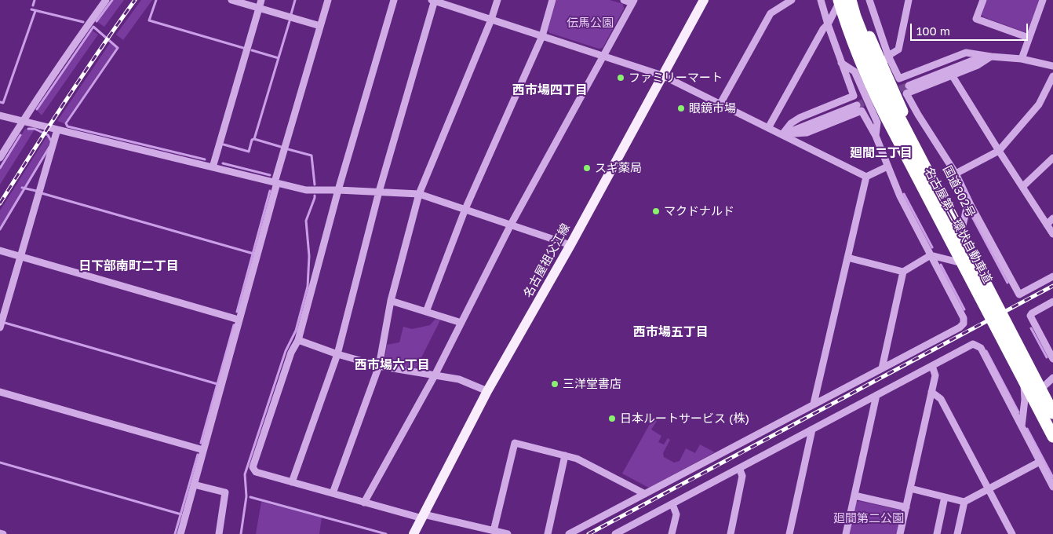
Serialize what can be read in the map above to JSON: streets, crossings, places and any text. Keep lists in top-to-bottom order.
{
  "streets": {
    "highway": ["国道302号", "名古屋第二環状自動車道"],
    "main road": ["名古屋祖父江線"]
  },
  "districts": [
    "西市場四丁目",
    "廻間二丁目",
    "日下部南町二丁目",
    "西市場五丁目",
    "西市場六丁目"
  ],
  "parks": ["伝馬公園", "廻間第二公園"],
  "places": [
    "ファミリーマート",
    "眼鏡市場",
    "スギ薬局",
    "マクドナルド",
    "三洋堂書店",
    "日本ルートサービス (株)"
  ],
  "scale_bar": "100 m"
}
